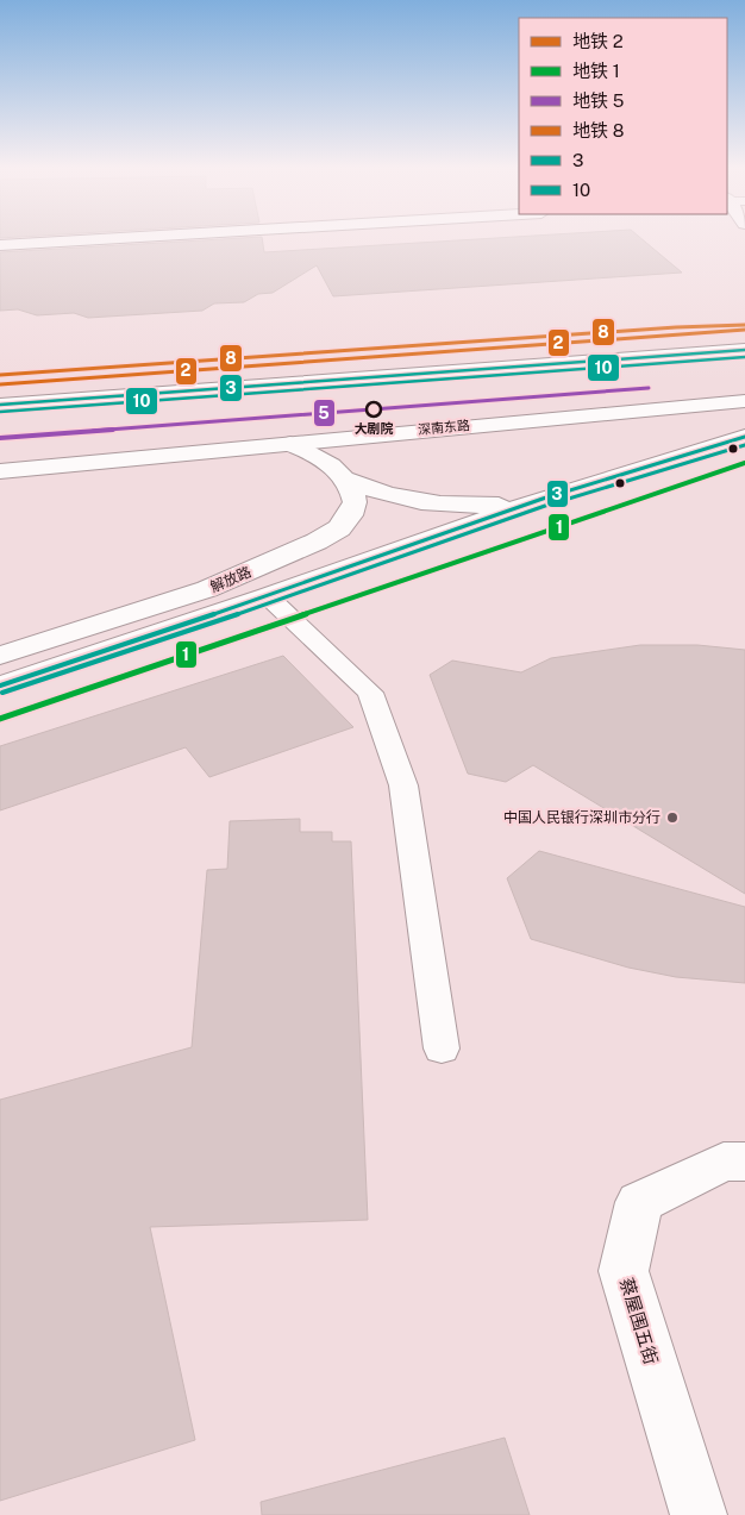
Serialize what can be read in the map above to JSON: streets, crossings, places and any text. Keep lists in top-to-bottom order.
{
  "streets": {
    "street": ["深南东路", "解放路", "蔡屋围五街"]
  },
  "places": ["大剧院", "中国人民银行深圳市分行"],
  "lines": [
    "metro line 8",
    "metro line 2",
    "transit line 3",
    "transit line 10",
    "metro line 5",
    "metro line 1"
  ],
  "legend": [
    "地铁 2",
    "地铁 1",
    "地铁 5",
    "地铁 8",
    "3",
    "10"
  ]
}
